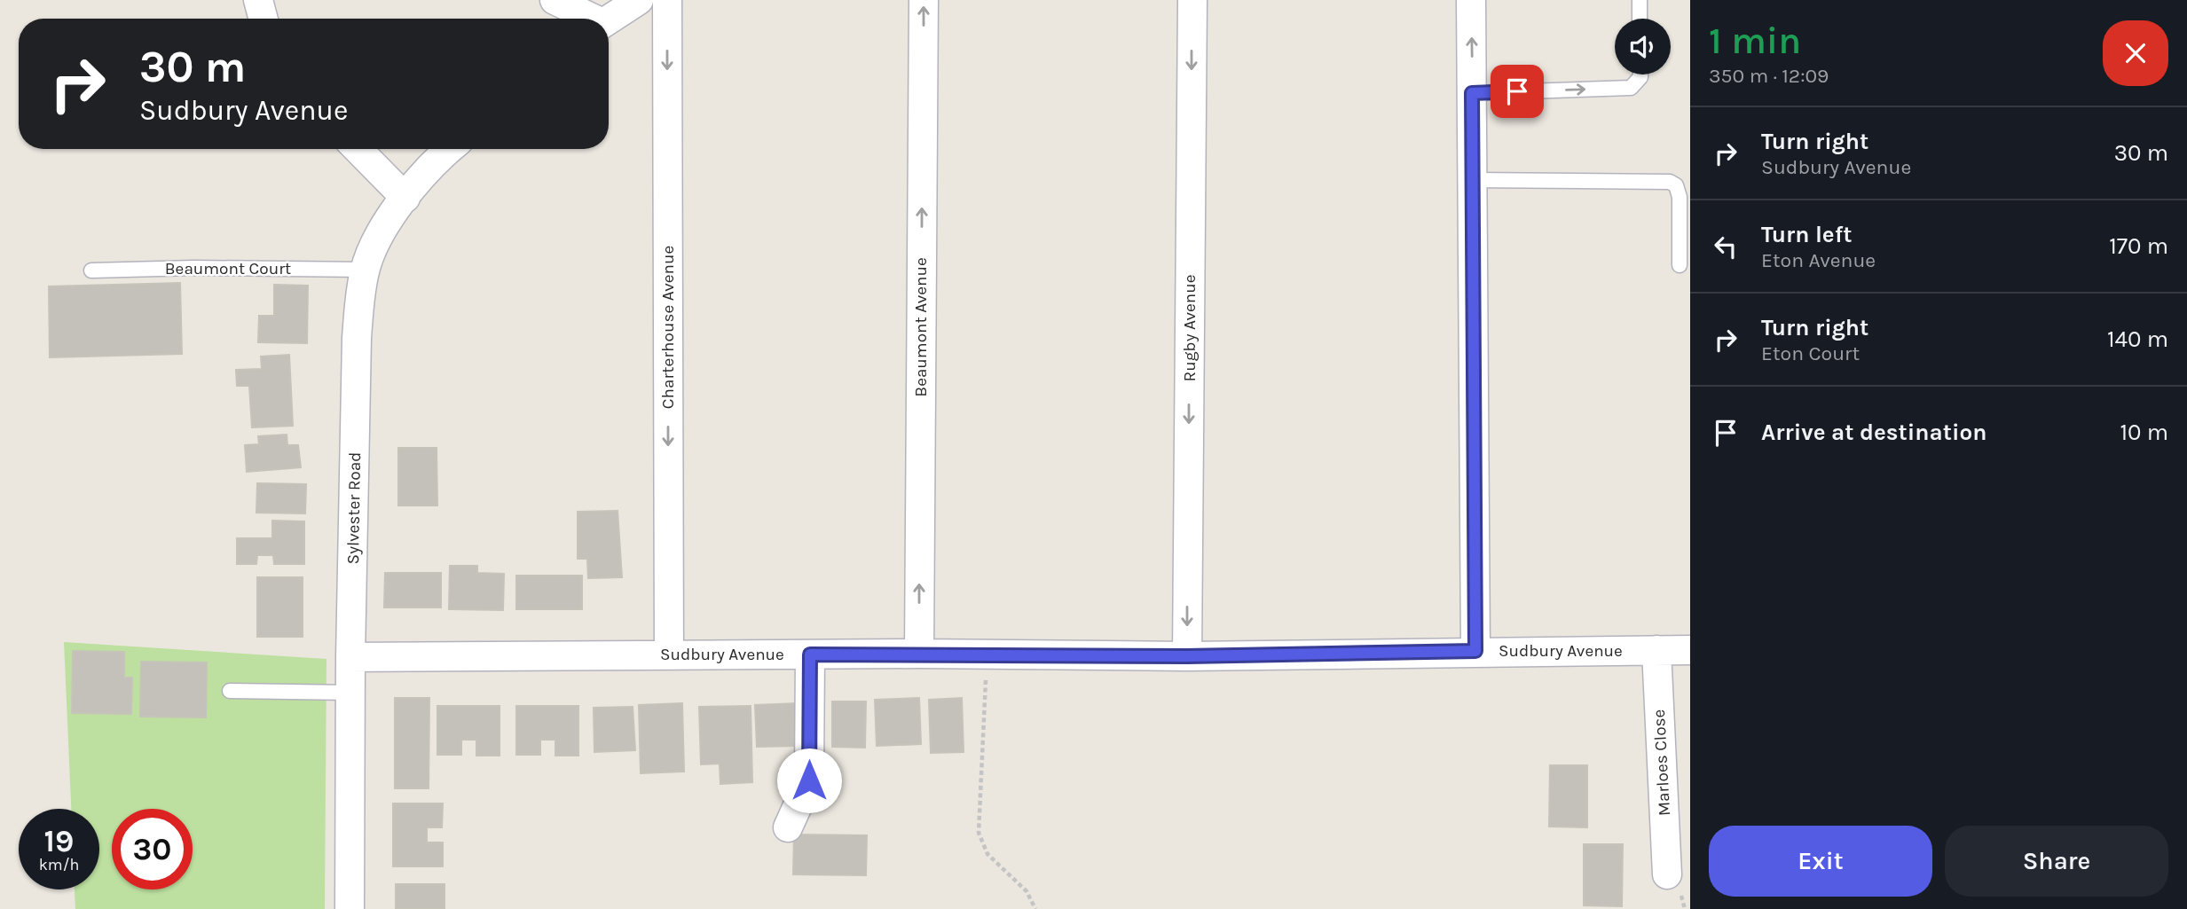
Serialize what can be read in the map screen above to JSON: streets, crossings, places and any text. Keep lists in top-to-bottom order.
{
  "streets": {
    "street": [
      "Charterhouse Avenue",
      "Beaumont Avenue",
      "Rugby Avenue",
      "Sylvester Road",
      "Sudbury Avenue",
      "Marloes Close"
    ],
    "lane": ["Beaumont Court"]
  },
  "crossings": [
    ["Beaumont Court", "Sylvester Road"],
    ["Charterhouse Avenue", "Sudbury Avenue"],
    ["Beaumont Avenue", "Sudbury Avenue"],
    ["Rugby Avenue", "Sudbury Avenue"],
    ["Sylvester Road", "Sudbury Avenue"],
    ["Sudbury Avenue", "Marloes Close"]
  ],
  "one_way": ["Charterhouse Avenue", "Beaumont Avenue", "Rugby Avenue"],
  "page": {
    "heading": ["1 min", "350 m · 12:09"],
    "turn": ["30 m", "Sudbury Avenue"],
    "list": [
      {
        "name": "Turn right",
        "note": "Sudbury Avenue",
        "value": "30 m"
      },
      {
        "name": "Turn left",
        "note": "Eton Avenue",
        "value": "170 m"
      },
      {
        "name": "Turn right",
        "note": "Eton Court",
        "value": "140 m"
      },
      {
        "name": "Arrive at destination",
        "value": "10 m"
      }
    ],
    "speed": "19 km/h",
    "limit": "30",
    "buttons": ["Exit", "Share"]
  }
}
